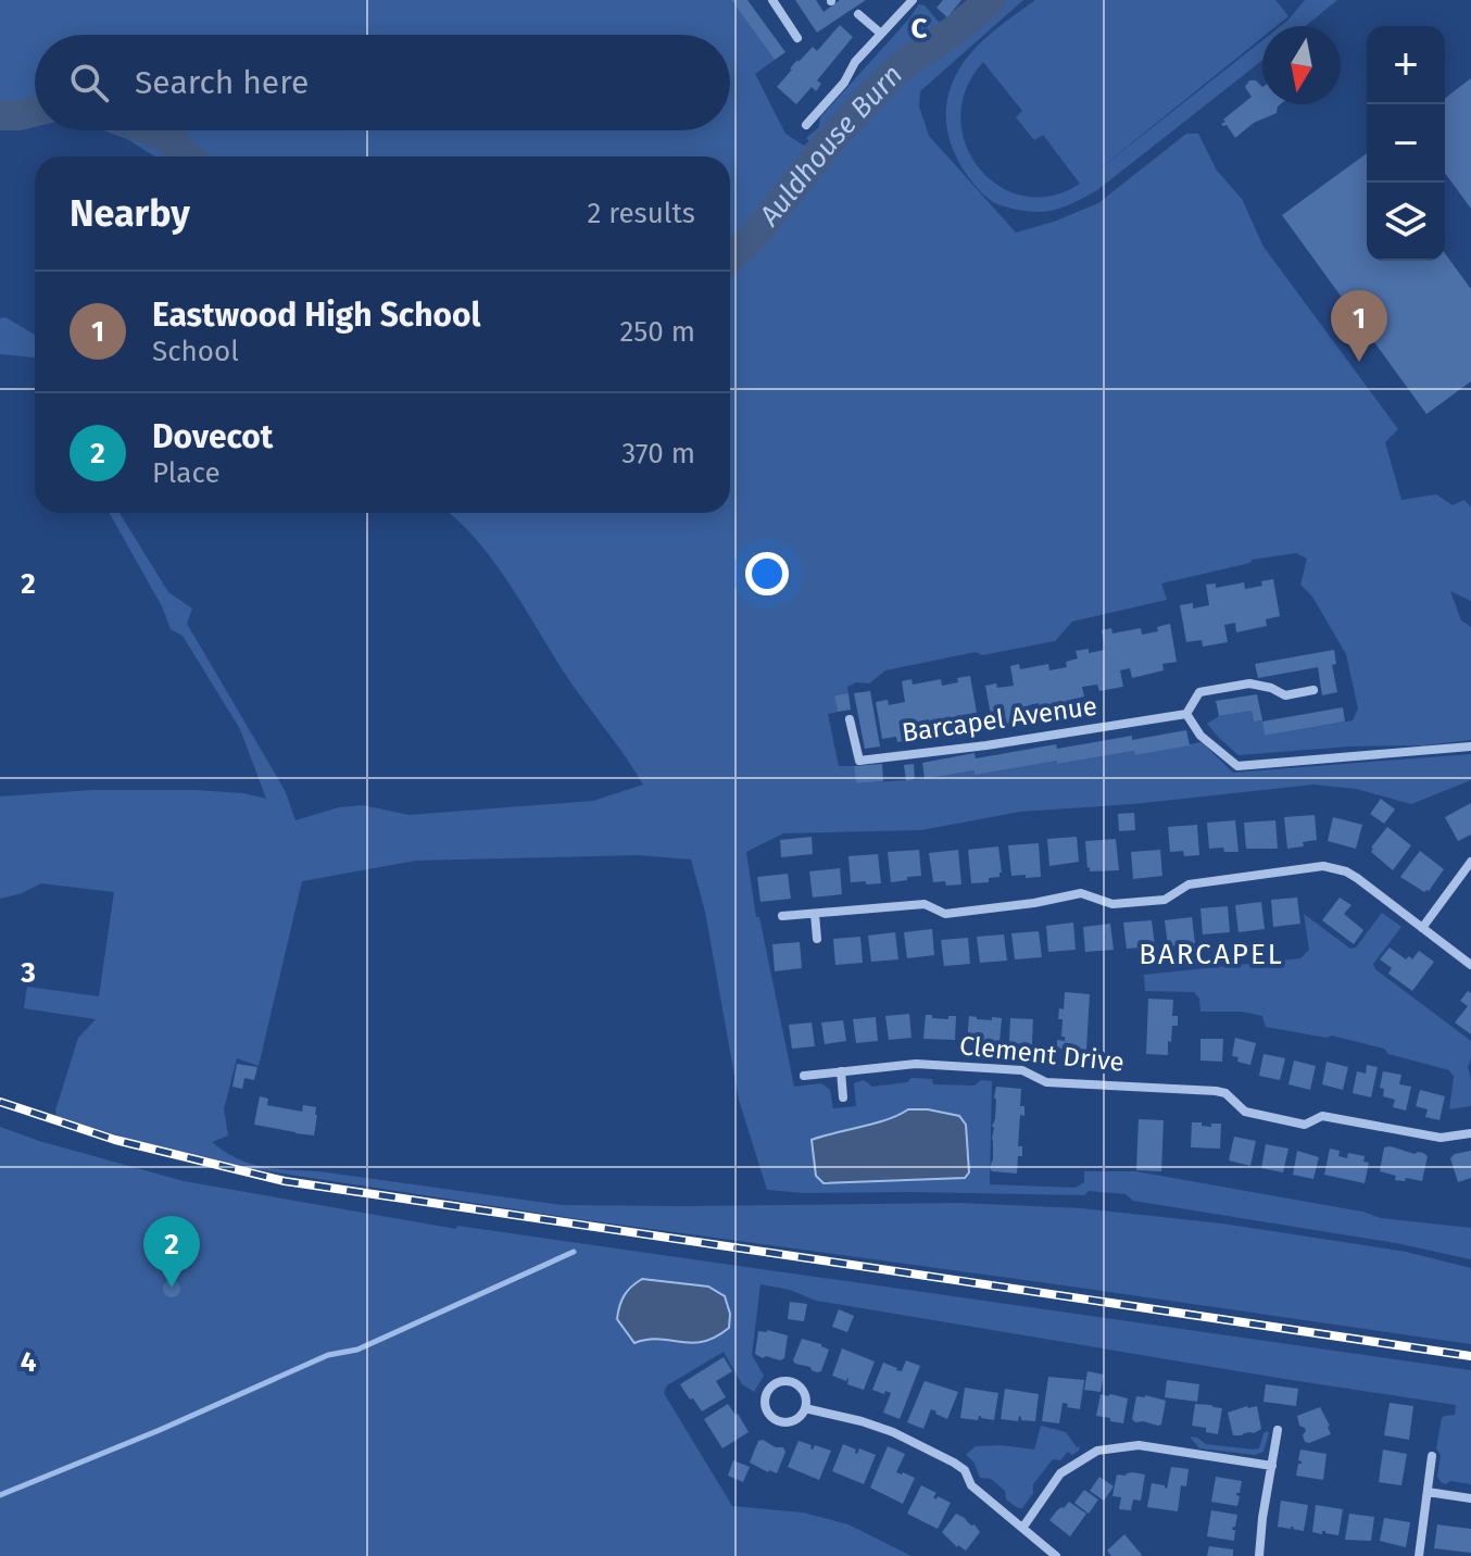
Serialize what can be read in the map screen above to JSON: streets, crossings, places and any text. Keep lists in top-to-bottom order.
{
  "streets": {
    "street": ["Barcapel Avenue", "Clement Drive"]
  },
  "districts": ["BARCAPEL"],
  "water": ["Auldhouse Burn"],
  "north": "bottom",
  "page": {
    "map_buttons": ["+", "−"],
    "search": "Search here",
    "heading": ["Nearby", "2 results"],
    "list": [
      {
        "mark": "1",
        "name": "Eastwood High School",
        "note": "School",
        "value": "250 m"
      },
      {
        "mark": "2",
        "name": "Dovecot",
        "note": "Place",
        "value": "370 m"
      }
    ],
    "pins": ["1", "2"]
  },
  "grid": {
    "columns": ["C"],
    "rows": ["2", "3", "4"]
  }
}
